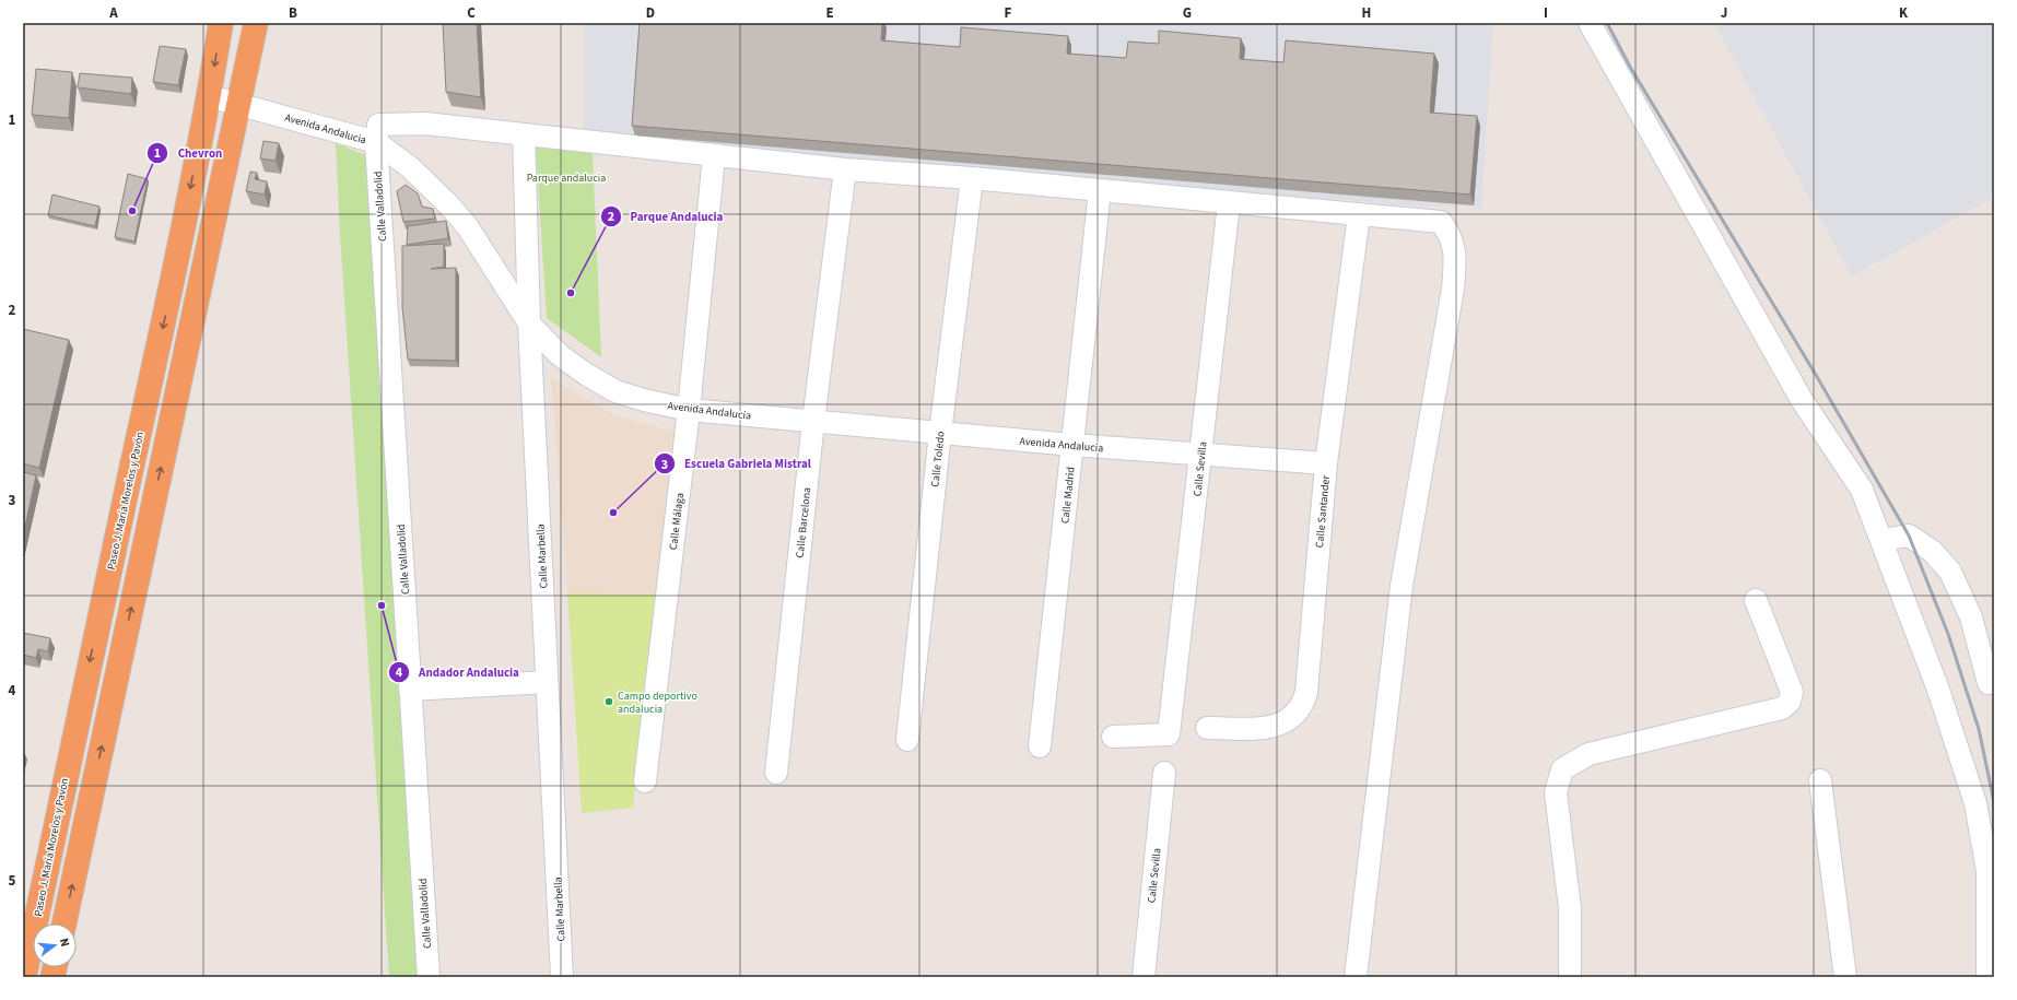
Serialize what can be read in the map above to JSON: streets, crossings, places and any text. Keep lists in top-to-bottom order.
{
  "streets": {
    "highway": ["Paseo J. María Morelos y Pavón"],
    "street": [
      "Avenida Andalucia",
      "Calle Valladolid",
      "Calle Toledo",
      "Calle Sevilla",
      "Calle Madrid",
      "Calle Santander",
      "Calle Málaga",
      "Calle Barcelona",
      "Calle Marbella"
    ]
  },
  "crossings": [
    ["Avenida Andalucia", "Calle Valladolid"],
    ["Avenida Andalucia", "Calle Toledo"],
    ["Avenida Andalucia", "Calle Sevilla"],
    ["Avenida Andalucia", "Calle Madrid"],
    ["Avenida Andalucia", "Paseo J. María Morelos y Pavón"],
    ["Avenida Andalucia", "Calle Santander"],
    ["Avenida Andalucia", "Calle Málaga"],
    ["Avenida Andalucia", "Calle Barcelona"],
    ["Avenida Andalucia", "Calle Marbella"]
  ],
  "parks": ["Parque andalucia"],
  "places": [
    "Chevron",
    "Parque Andalucia",
    "Escuela Gabriela Mistral",
    "Andador Andalucia",
    "Campo deportivo andalucia"
  ],
  "north": "right",
  "grid": {
    "columns": [
      "A",
      "B",
      "C",
      "D",
      "E",
      "F",
      "G",
      "H",
      "I",
      "J",
      "K"
    ],
    "rows": [
      "1",
      "2",
      "3",
      "4",
      "5"
    ]
  }
}
